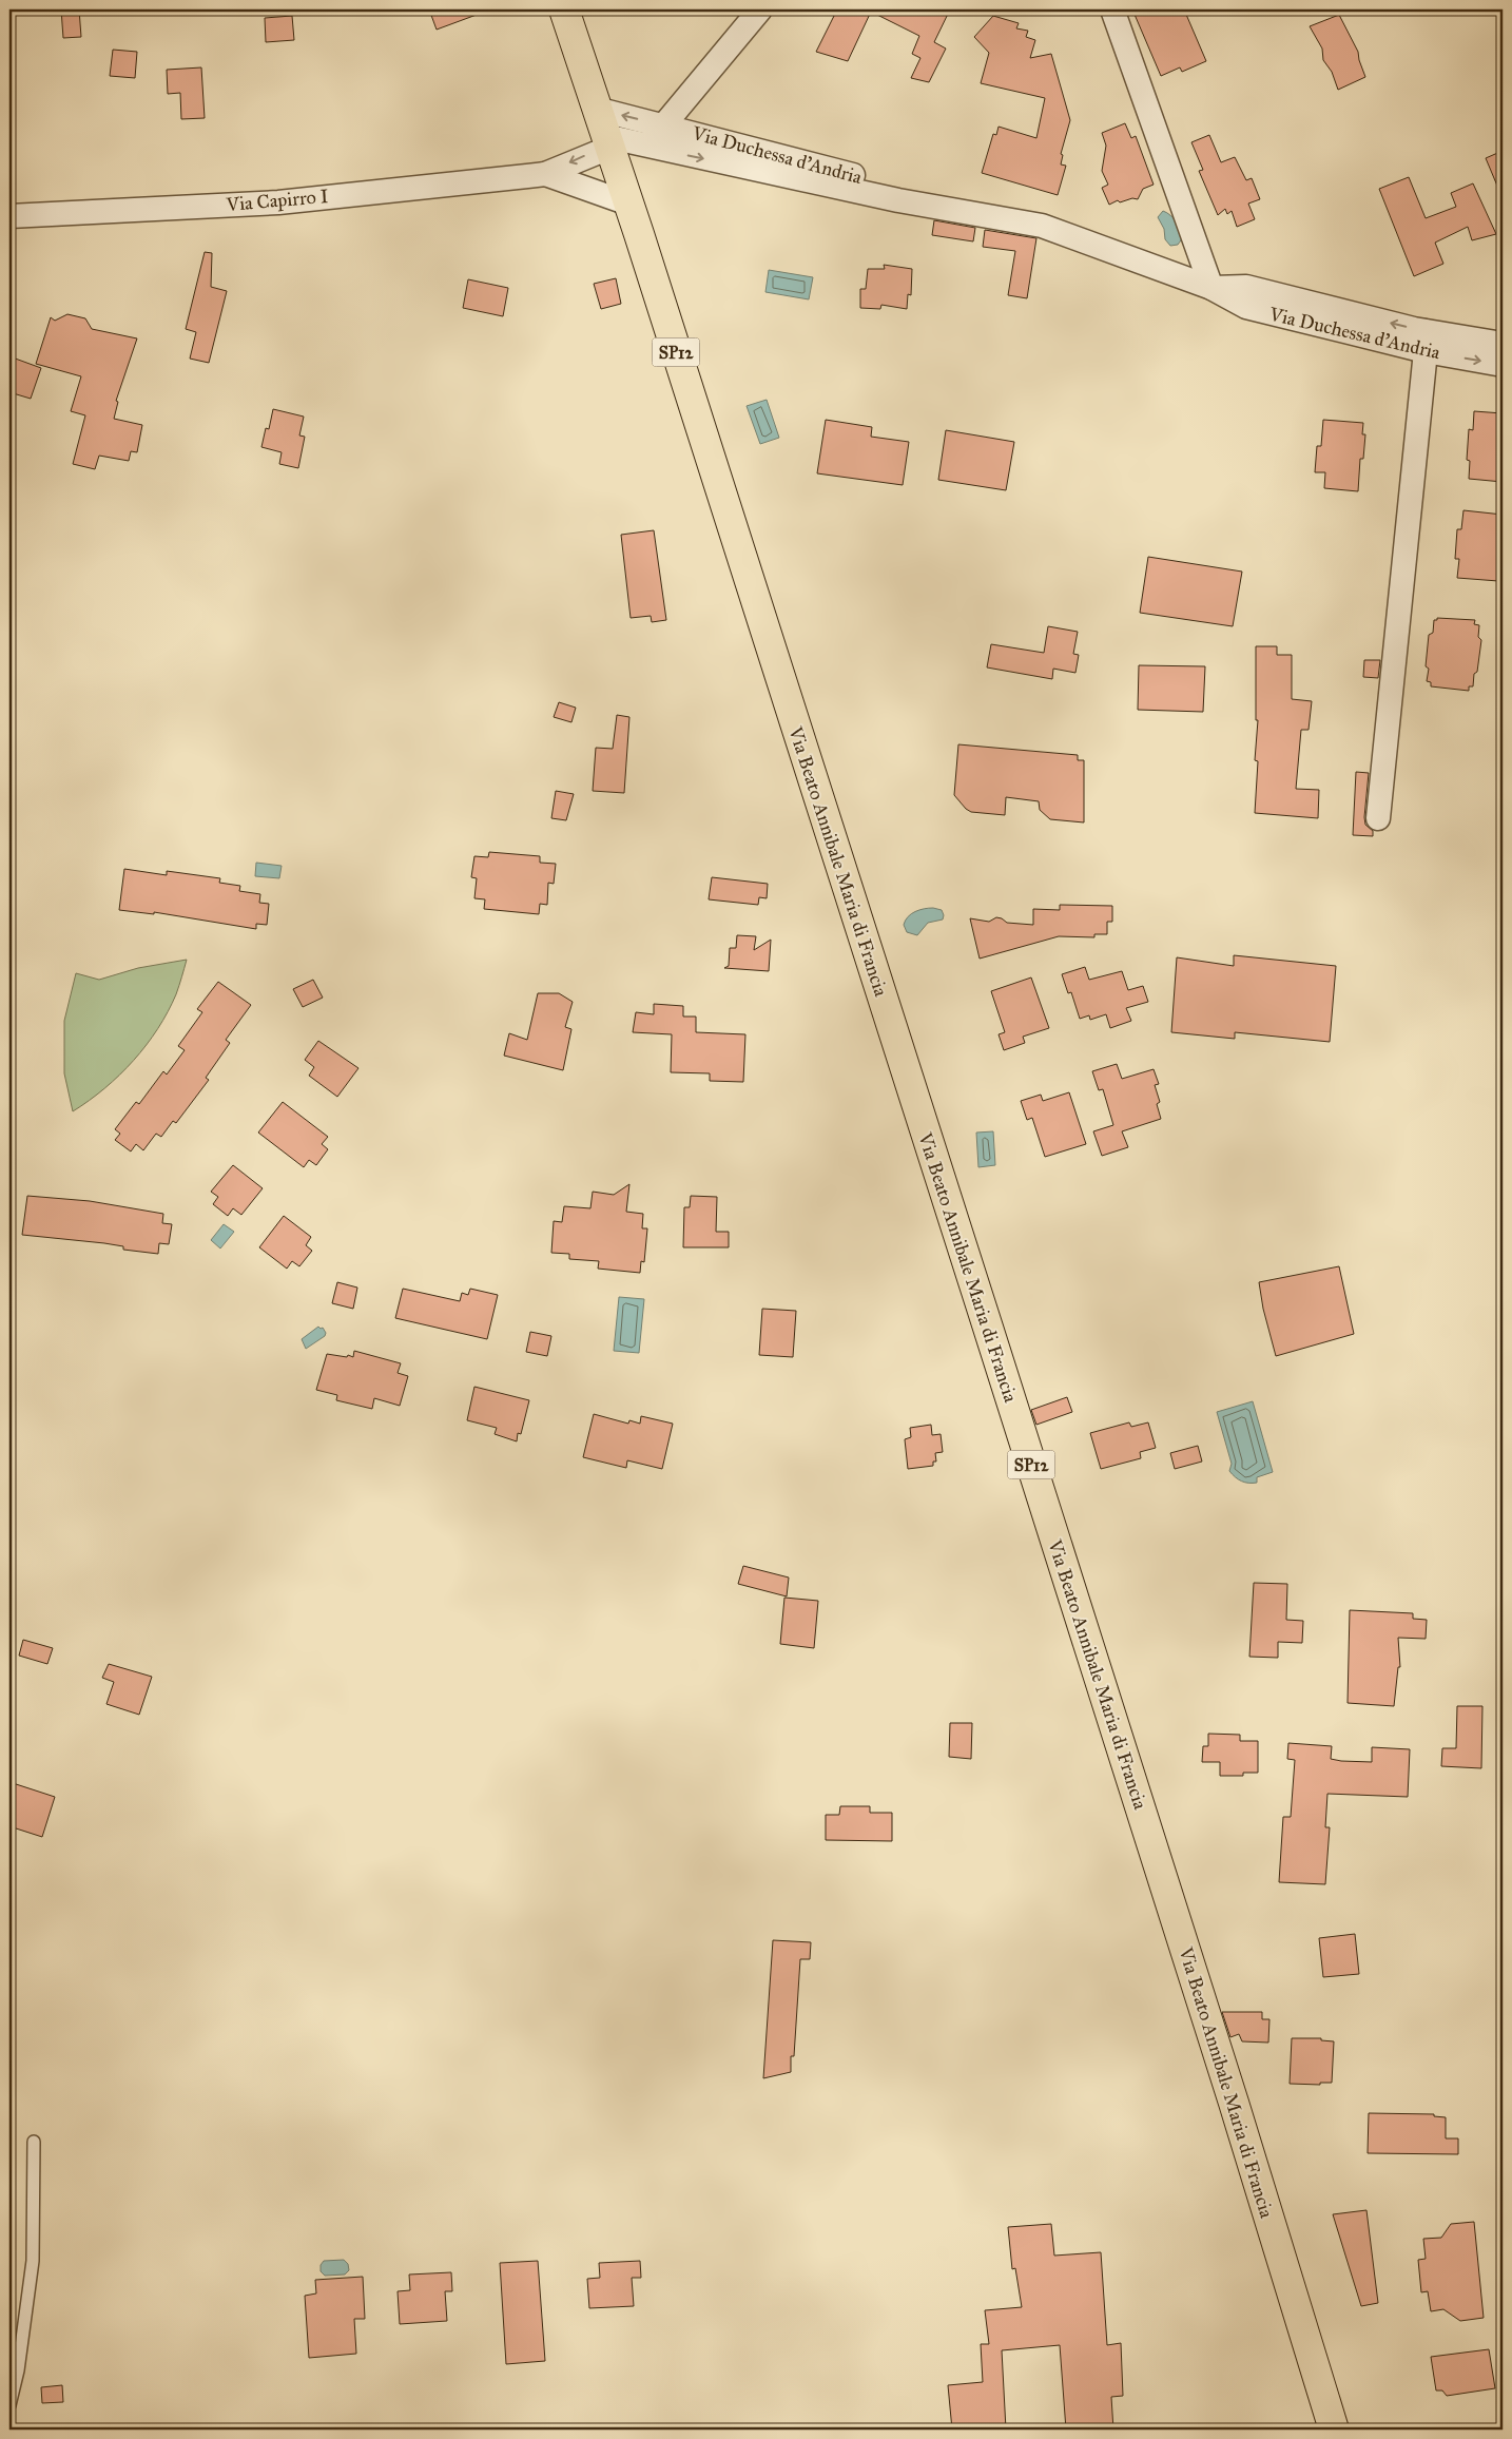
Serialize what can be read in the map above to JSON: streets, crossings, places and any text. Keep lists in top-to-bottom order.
{
  "streets": {
    "main road": ["SP12", "Via Beato Annibale Maria di Francia"],
    "street": ["Via Duchessa d'Andria", "Via Capirro I"]
  },
  "crossings": [
    ["Via Duchessa d'Andria", "Via Capirro I"],
    ["Via Duchessa d'Andria", "SP12"],
    ["Via Duchessa d'Andria", "Via Beato Annibale Maria di Francia"],
    ["Via Capirro I", "Via Beato Annibale Maria di Francia"],
    ["SP12", "Via Beato Annibale Maria di Francia"]
  ]
}
